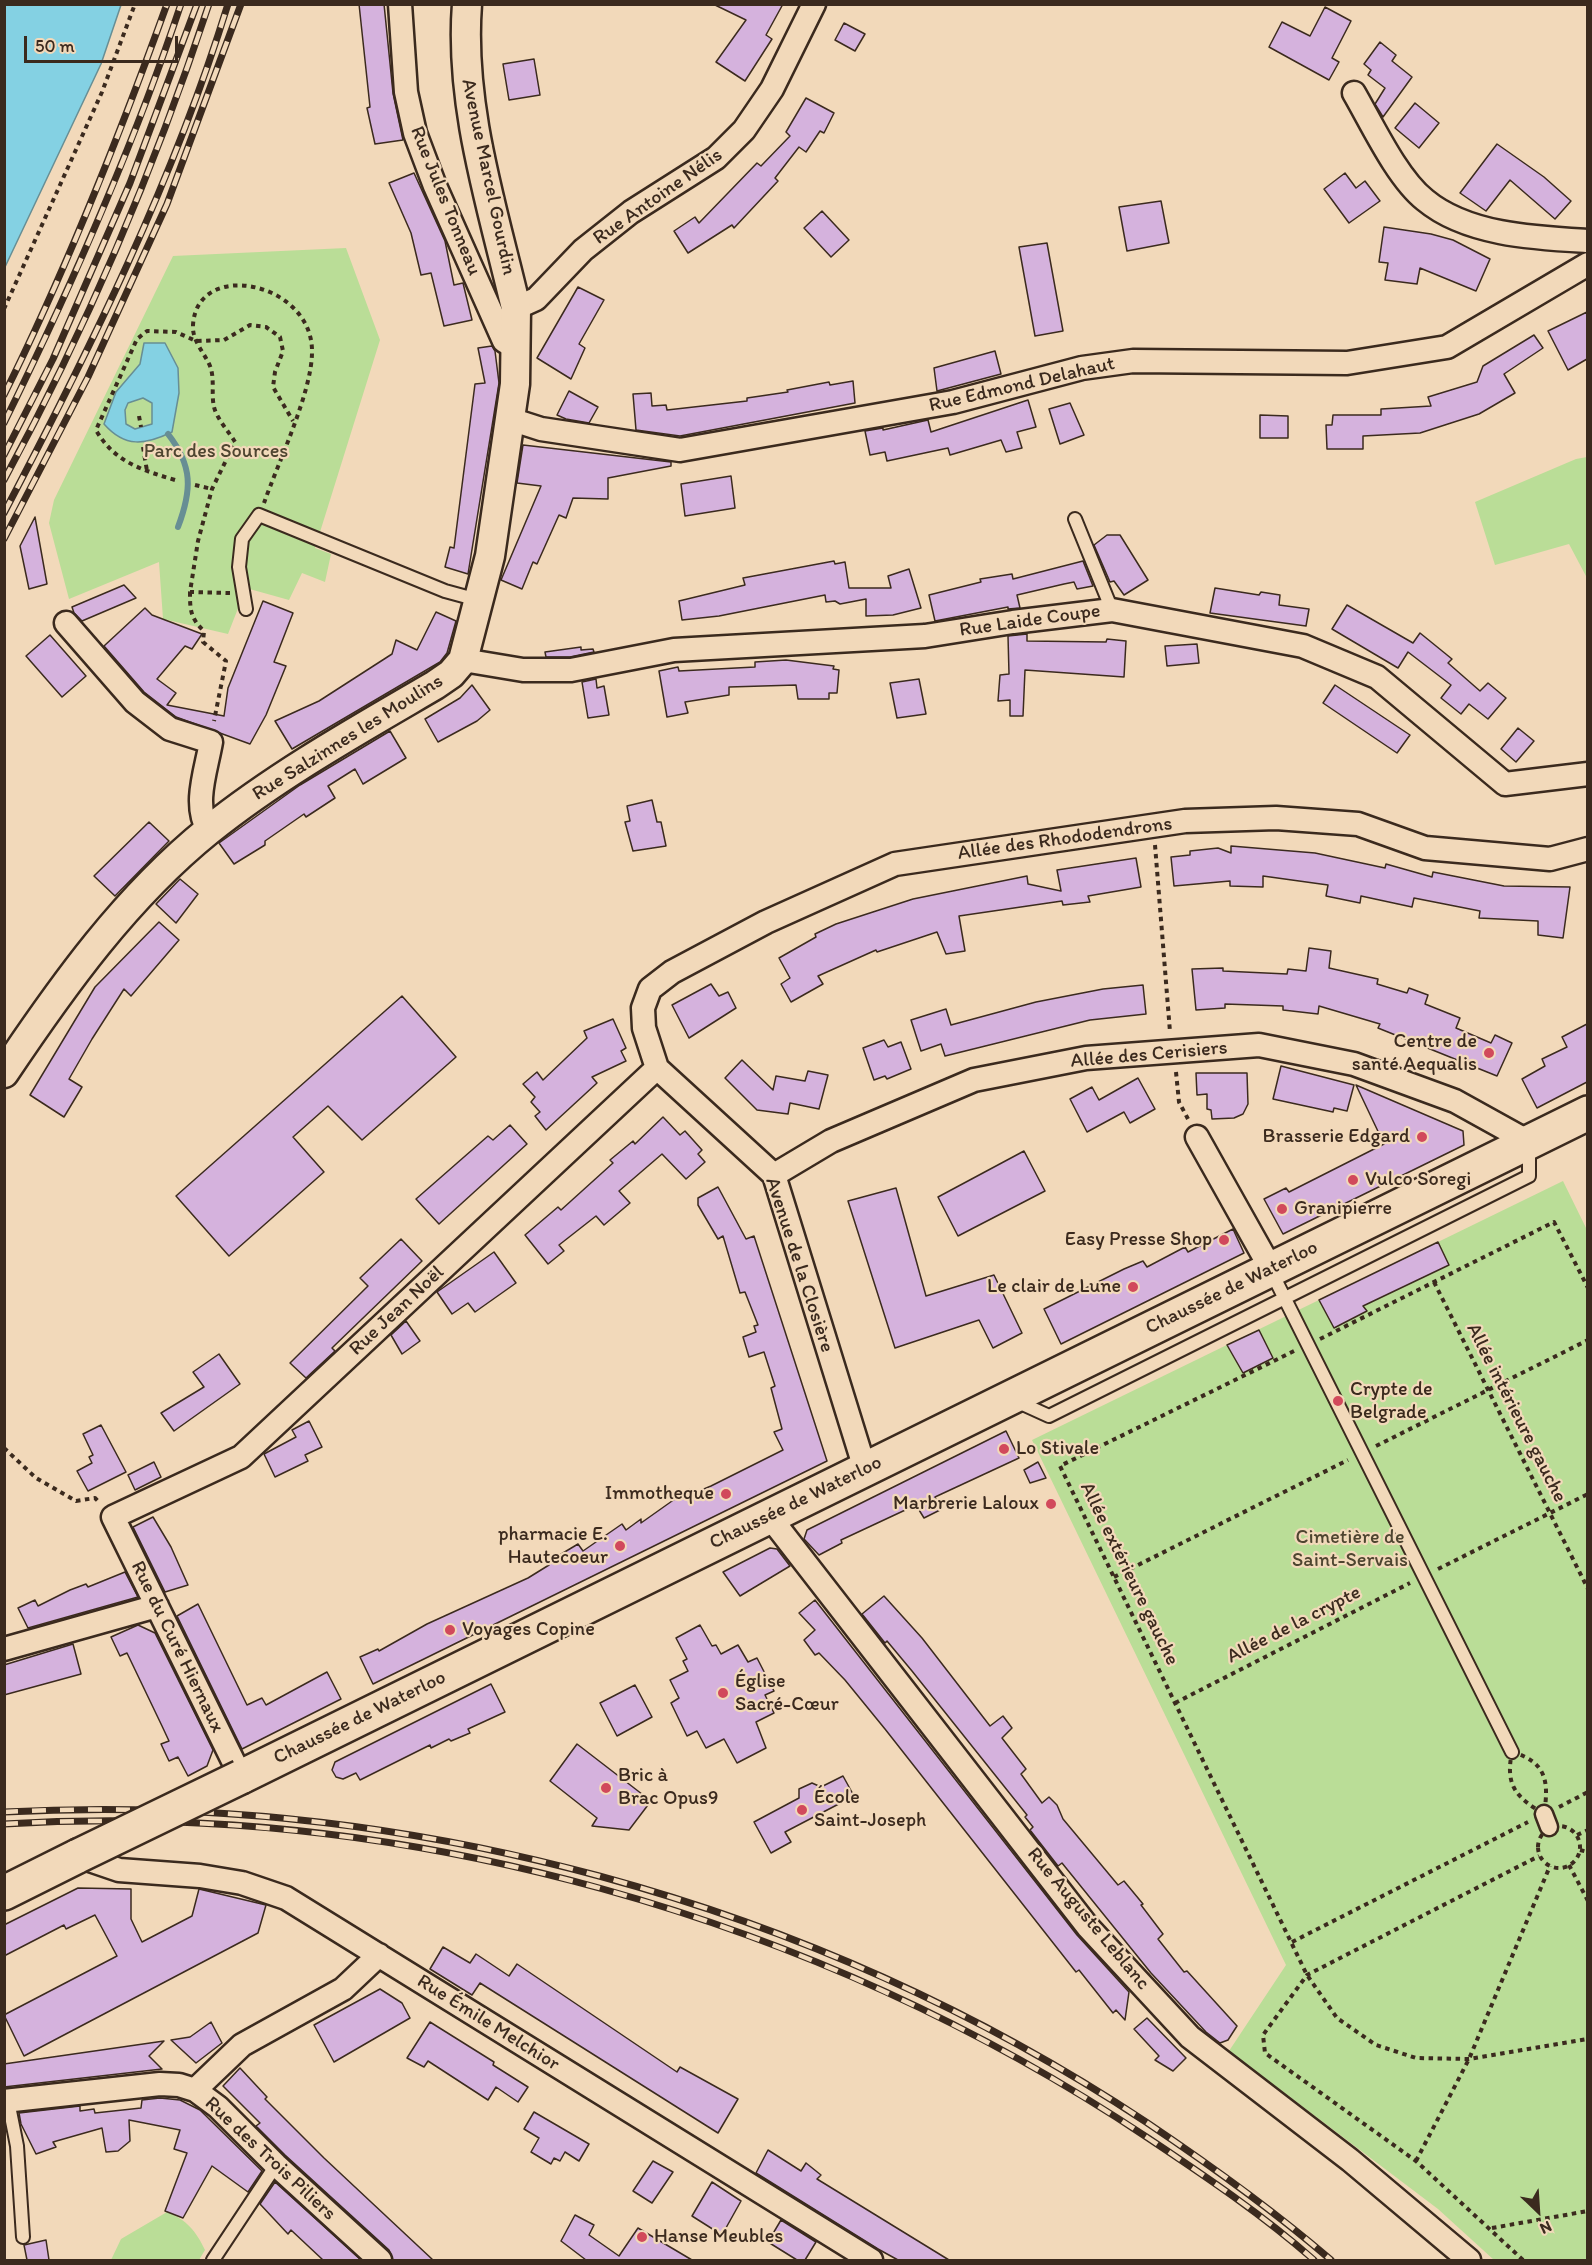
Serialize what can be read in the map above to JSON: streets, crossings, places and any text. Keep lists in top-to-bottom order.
{
  "streets": {
    "main road": ["Chaussée de Waterloo"],
    "street": [
      "Avenue Marcel Gourdin",
      "Rue Antoine Nélis",
      "Rue Jules Tonneau",
      "Rue Edmond Delahaut",
      "Rue Laide Coupe",
      "Rue Salzinnes les Moulins",
      "Allée des Rhododendrons",
      "Allée des Cerisiers",
      "Avenue de la Closière",
      "Rue Jean Noël",
      "Rue du Curé Hiernaux",
      "Rue Auguste Leblanc",
      "Rue Émile Melchior",
      "Rue des Trois Piliers"
    ],
    "path": ["Allée intérieure gauche", "Allée extérieure gauche", "Allée de la crypte"]
  },
  "crossings": [
    ["Avenue Marcel Gourdin", "Rue Antoine Nélis"],
    ["Avenue Marcel Gourdin", "Rue Jules Tonneau"],
    ["Avenue Marcel Gourdin", "Rue Salzinnes les Moulins"],
    ["Rue Jules Tonneau", "Rue Salzinnes les Moulins"],
    ["Rue Edmond Delahaut", "Rue Salzinnes les Moulins"],
    ["Rue Laide Coupe", "Rue Salzinnes les Moulins"],
    ["Allée des Rhododendrons", "Avenue de la Closière"],
    ["Allée des Rhododendrons", "Rue Jean Noël"],
    ["Allée des Cerisiers", "Avenue de la Closière"],
    ["Allée des Cerisiers", "Chaussée de Waterloo"],
    ["Avenue de la Closière", "Chaussée de Waterloo"],
    ["Avenue de la Closière", "Rue Jean Noël"],
    ["Chaussée de Waterloo", "Rue du Curé Hiernaux"],
    ["Chaussée de Waterloo", "Rue Auguste Leblanc"],
    ["Chaussée de Waterloo", "Rue Émile Melchior"],
    ["Rue Jean Noël", "Rue du Curé Hiernaux"],
    ["Allée intérieure gauche", "Allée extérieure gauche"],
    ["Allée intérieure gauche", "Allée de la crypte"],
    ["Allée extérieure gauche", "Allée de la crypte"]
  ],
  "parks": ["Parc des Sources", "Cimetière de Saint-Servais"],
  "places": [
    "Centre de santé Aequalis",
    "Brasserie Edgard",
    "Vulco Soregi",
    "Granipierre",
    "Easy Presse Shop",
    "Le clair de Lune",
    "Crypte de Belgrade",
    "Lo Stivale",
    "Immotheque",
    "Marbrerie Laloux",
    "pharmacie E. Hautecoeur",
    "Voyages Copine",
    "Église Sacré-Cœur",
    "Bric à Brac Opus9",
    "École Saint-Joseph",
    "Hanse Meubles"
  ],
  "scale_bar": "50 m",
  "north": "bottom right"
}
